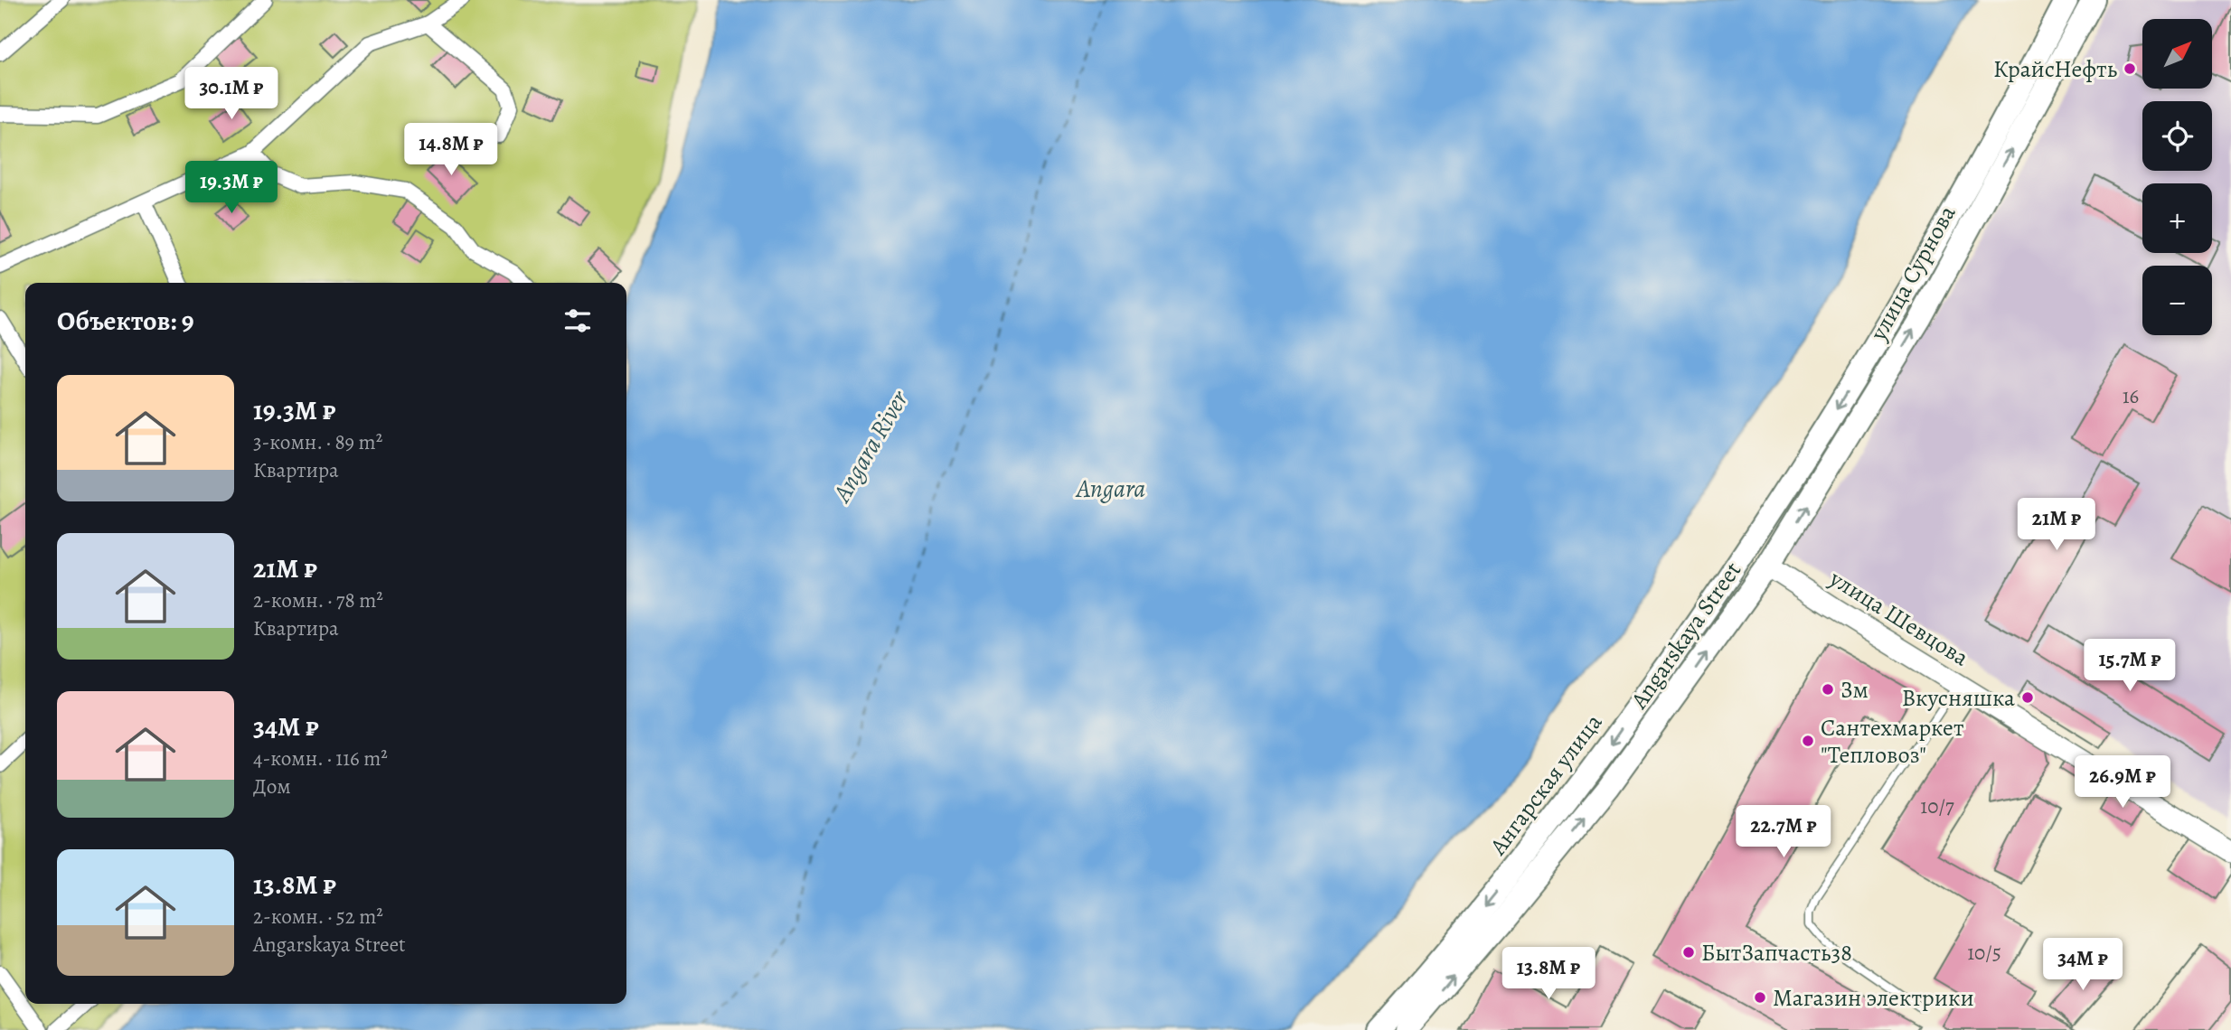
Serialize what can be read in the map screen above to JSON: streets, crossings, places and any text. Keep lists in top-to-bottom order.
{
  "streets": {
    "main road": [
      "улица Сурнова",
      "улица Шевцова",
      "Angarskaya Street",
      "Ангарская улица"
    ]
  },
  "crossings": [
    ["улица Сурнова", "улица Шевцова"],
    ["улица Сурнова", "Angarskaya Street"],
    ["улица Сурнова", "Ангарская улица"],
    ["улица Шевцова", "Angarskaya Street"]
  ],
  "one_way": ["Angarskaya Street", "Ангарская улица"],
  "water": ["Angara River", "Angara"],
  "places": [
    "КрайсНефть",
    "Зм",
    "Вкусняшка",
    "Сантехмаркет \"Тепловоз\"",
    "БытЗапчасть38",
    "Магазин электрики"
  ],
  "house_numbers": ["16", "10/7", "10/5"],
  "north": "top right",
  "page": {
    "map_buttons": ["+", "−"],
    "price": [
      "30.1M ₽",
      "14.8M ₽",
      "19.3M ₽",
      "21M ₽",
      "15.7M ₽",
      "26.9M ₽",
      "22.7M ₽",
      "34M ₽",
      "13.8M ₽"
    ],
    "heading": "Объектов: 9",
    "list": [
      {
        "name": "19.3M ₽",
        "note": "3-комн. · 89 m² · Квартира"
      },
      {
        "name": "21M ₽",
        "note": "2-комн. · 78 m² · Квартира"
      },
      {
        "name": "34M ₽",
        "note": "4-комн. · 116 m² · Дом"
      },
      {
        "name": "13.8M ₽",
        "note": "2-комн. · 52 m² · Angarskaya Street"
      }
    ]
  }
}
